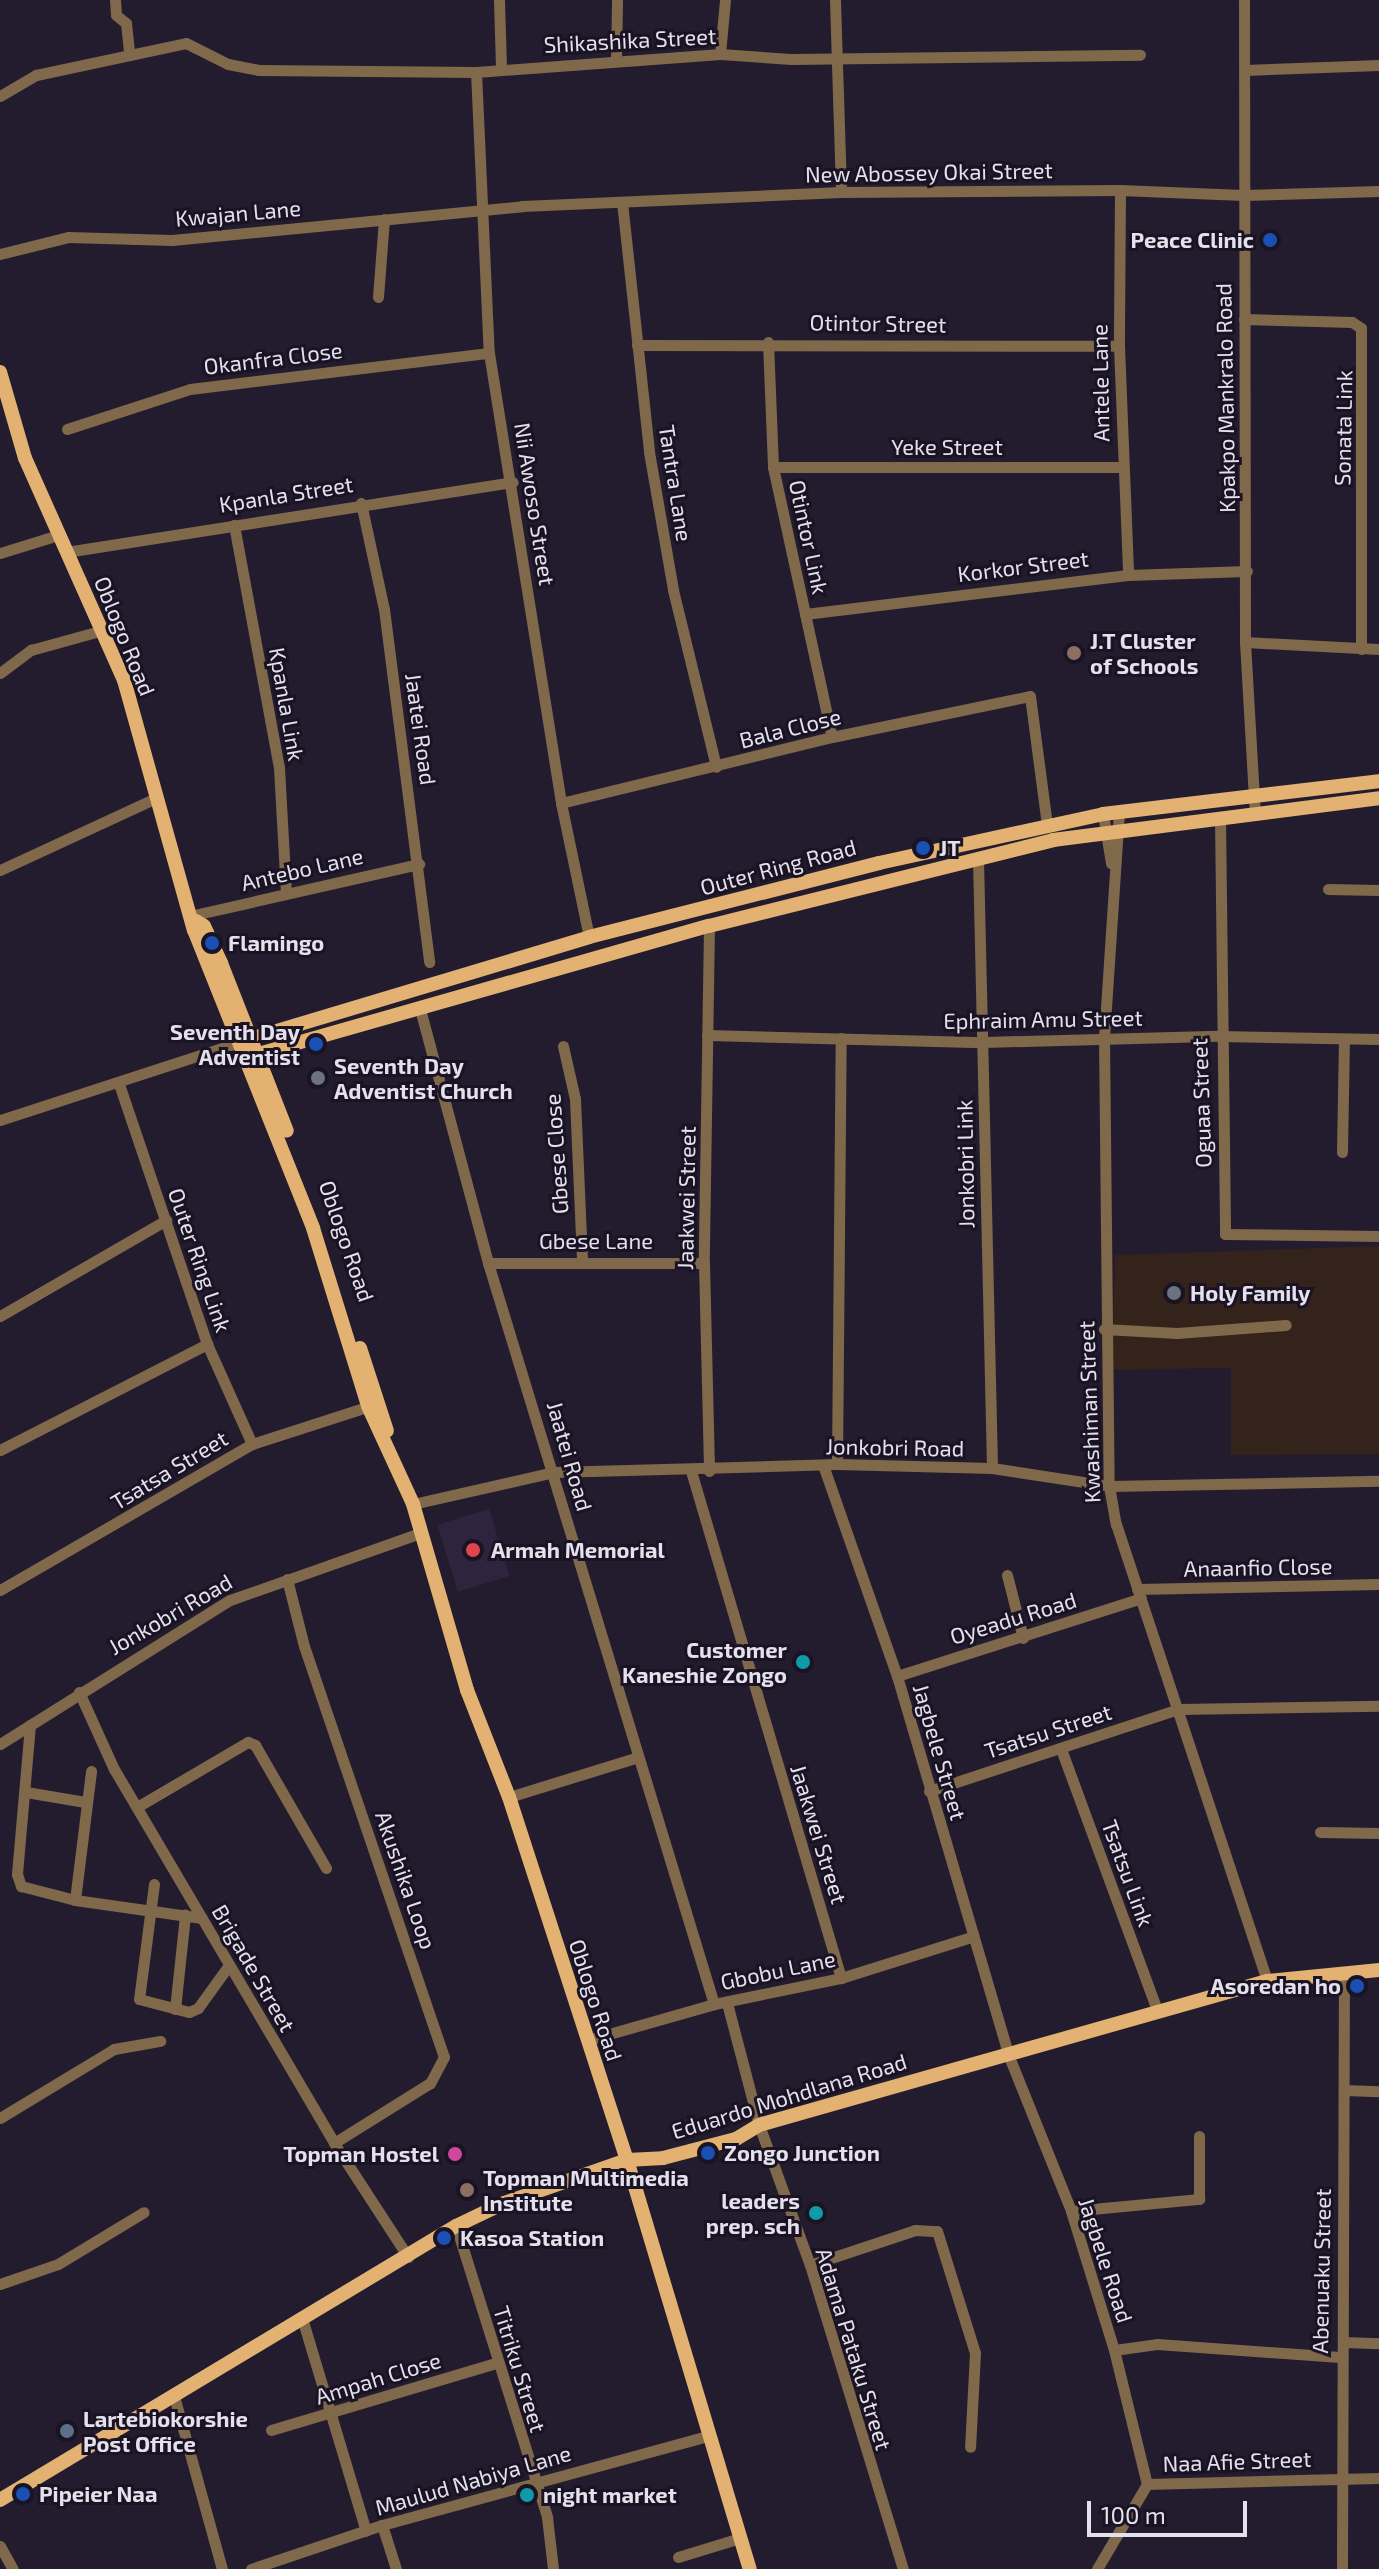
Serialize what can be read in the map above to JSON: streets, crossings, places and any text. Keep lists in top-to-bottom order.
{
  "streets": {
    "main road": ["Oblogo Road", "Outer Ring Road", "Eduardo Mohdlana Road"],
    "street": [
      "Shikashika Street",
      "New Abossey Okai Street",
      "Kwajan Lane",
      "Otintor Street",
      "Okanfra Close",
      "Antele Lane",
      "Kpakpo Mankralo Road",
      "Sonata Link",
      "Yeke Street",
      "Tantra Lane",
      "Kpanla Street",
      "Nii Awoso Street",
      "Otintor Link",
      "Korkor Street",
      "Kpanla Link",
      "Bala Close",
      "Jaatei Road",
      "Antebo Lane",
      "Ephraim Amu Street",
      "Oguaa Street",
      "Gbese Close",
      "Jonkobri Link",
      "Jaakwei Street",
      "Gbese Lane",
      "Outer Ring Link",
      "Kwashiman Street",
      "Jonkobri Road",
      "Tsatsa Street",
      "Anaanfio Close",
      "Oyeadu Road",
      "Tsatsu Street",
      "Jagbele Street",
      "Tsatsu Link",
      "Akushika Loop",
      "Brigade Street",
      "Gbobu Lane",
      "Jagbele Road",
      "Abenuaku Street",
      "Adama Pataku Street",
      "Titriku Street",
      "Ampah Close",
      "Naa Afie Street",
      "Maulud Nabiya Lane"
    ]
  },
  "crossings": [
    ["Shikashika Street", "Nii Awoso Street"],
    ["New Abossey Okai Street", "Kwajan Lane"],
    ["New Abossey Okai Street", "Antele Lane"],
    ["New Abossey Okai Street", "Kpakpo Mankralo Road"],
    ["New Abossey Okai Street", "Tantra Lane"],
    ["New Abossey Okai Street", "Nii Awoso Street"],
    ["Kwajan Lane", "Nii Awoso Street"],
    ["Otintor Street", "Antele Lane"],
    ["Otintor Street", "Tantra Lane"],
    ["Otintor Street", "Otintor Link"],
    ["Okanfra Close", "Nii Awoso Street"],
    ["Antele Lane", "Yeke Street"],
    ["Antele Lane", "Korkor Street"],
    ["Kpakpo Mankralo Road", "Sonata Link"],
    ["Kpakpo Mankralo Road", "Korkor Street"],
    ["Kpakpo Mankralo Road", "Outer Ring Road"],
    ["Yeke Street", "Otintor Link"],
    ["Tantra Lane", "Bala Close"],
    ["Kpanla Street", "Nii Awoso Street"],
    ["Kpanla Street", "Oblogo Road"],
    ["Kpanla Street", "Kpanla Link"],
    ["Kpanla Street", "Jaatei Road"],
    ["Nii Awoso Street", "Bala Close"],
    ["Nii Awoso Street", "Outer Ring Road"],
    ["Otintor Link", "Korkor Street"],
    ["Otintor Link", "Bala Close"],
    ["Oblogo Road", "Outer Ring Road"],
    ["Oblogo Road", "Antebo Lane"],
    ["Oblogo Road", "Jonkobri Road"],
    ["Oblogo Road", "Tsatsa Street"],
    ["Oblogo Road", "Gbobu Lane"],
    ["Oblogo Road", "Eduardo Mohdlana Road"],
    ["Oblogo Road", "Maulud Nabiya Lane"],
    ["Kpanla Link", "Antebo Lane"],
    ["Bala Close", "Outer Ring Road"],
    ["Jaatei Road", "Outer Ring Road"],
    ["Jaatei Road", "Antebo Lane"],
    ["Jaatei Road", "Gbese Lane"],
    ["Jaatei Road", "Jonkobri Road"],
    ["Jaatei Road", "Gbobu Lane"],
    ["Outer Ring Road", "Oguaa Street"],
    ["Outer Ring Road", "Jonkobri Link"],
    ["Outer Ring Road", "Jaakwei Street"],
    ["Outer Ring Road", "Outer Ring Link"],
    ["Outer Ring Road", "Kwashiman Street"],
    ["Ephraim Amu Street", "Oguaa Street"],
    ["Ephraim Amu Street", "Jonkobri Link"],
    ["Ephraim Amu Street", "Jaakwei Street"],
    ["Ephraim Amu Street", "Kwashiman Street"],
    ["Gbese Close", "Gbese Lane"],
    ["Jonkobri Link", "Jonkobri Road"],
    ["Jaakwei Street", "Gbese Lane"],
    ["Jaakwei Street", "Jonkobri Road"],
    ["Jaakwei Street", "Gbobu Lane"],
    ["Outer Ring Link", "Tsatsa Street"],
    ["Kwashiman Street", "Jonkobri Road"],
    ["Kwashiman Street", "Anaanfio Close"],
    ["Kwashiman Street", "Oyeadu Road"],
    ["Kwashiman Street", "Tsatsu Street"],
    ["Kwashiman Street", "Eduardo Mohdlana Road"],
    ["Jonkobri Road", "Jagbele Street"],
    ["Jonkobri Road", "Akushika Loop"],
    ["Jonkobri Road", "Brigade Street"],
    ["Anaanfio Close", "Oyeadu Road"],
    ["Oyeadu Road", "Jagbele Street"],
    ["Tsatsu Street", "Jagbele Street"],
    ["Tsatsu Street", "Tsatsu Link"],
    ["Jagbele Street", "Gbobu Lane"],
    ["Jagbele Street", "Eduardo Mohdlana Road"],
    ["Jagbele Street", "Jagbele Road"],
    ["Tsatsu Link", "Eduardo Mohdlana Road"],
    ["Akushika Loop", "Brigade Street"],
    ["Brigade Street", "Eduardo Mohdlana Road"],
    ["Gbobu Lane", "Adama Pataku Street"],
    ["Eduardo Mohdlana Road", "Jagbele Road"],
    ["Eduardo Mohdlana Road", "Abenuaku Street"],
    ["Eduardo Mohdlana Road", "Adama Pataku Street"],
    ["Eduardo Mohdlana Road", "Titriku Street"],
    ["Jagbele Road", "Naa Afie Street"],
    ["Abenuaku Street", "Naa Afie Street"],
    ["Titriku Street", "Ampah Close"],
    ["Titriku Street", "Maulud Nabiya Lane"]
  ],
  "places": [
    "Peace Clinic",
    "J.T Cluster of Schools",
    "JT",
    "Flamingo",
    "Seventh Day Adventist",
    "Seventh Day Adventist Church",
    "Holy Family",
    "Armah Memorial",
    "Customer Kaneshie Zongo",
    "Asoredan ho",
    "Zongo Junction",
    "Topman Hostel",
    "Topman Multimedia Institute",
    "leaders prep. sch",
    "Kasoa Station",
    "Lartebiokorshie Post Office",
    "Pipeier Naa",
    "night market"
  ],
  "scale_bar": "100 m"
}
